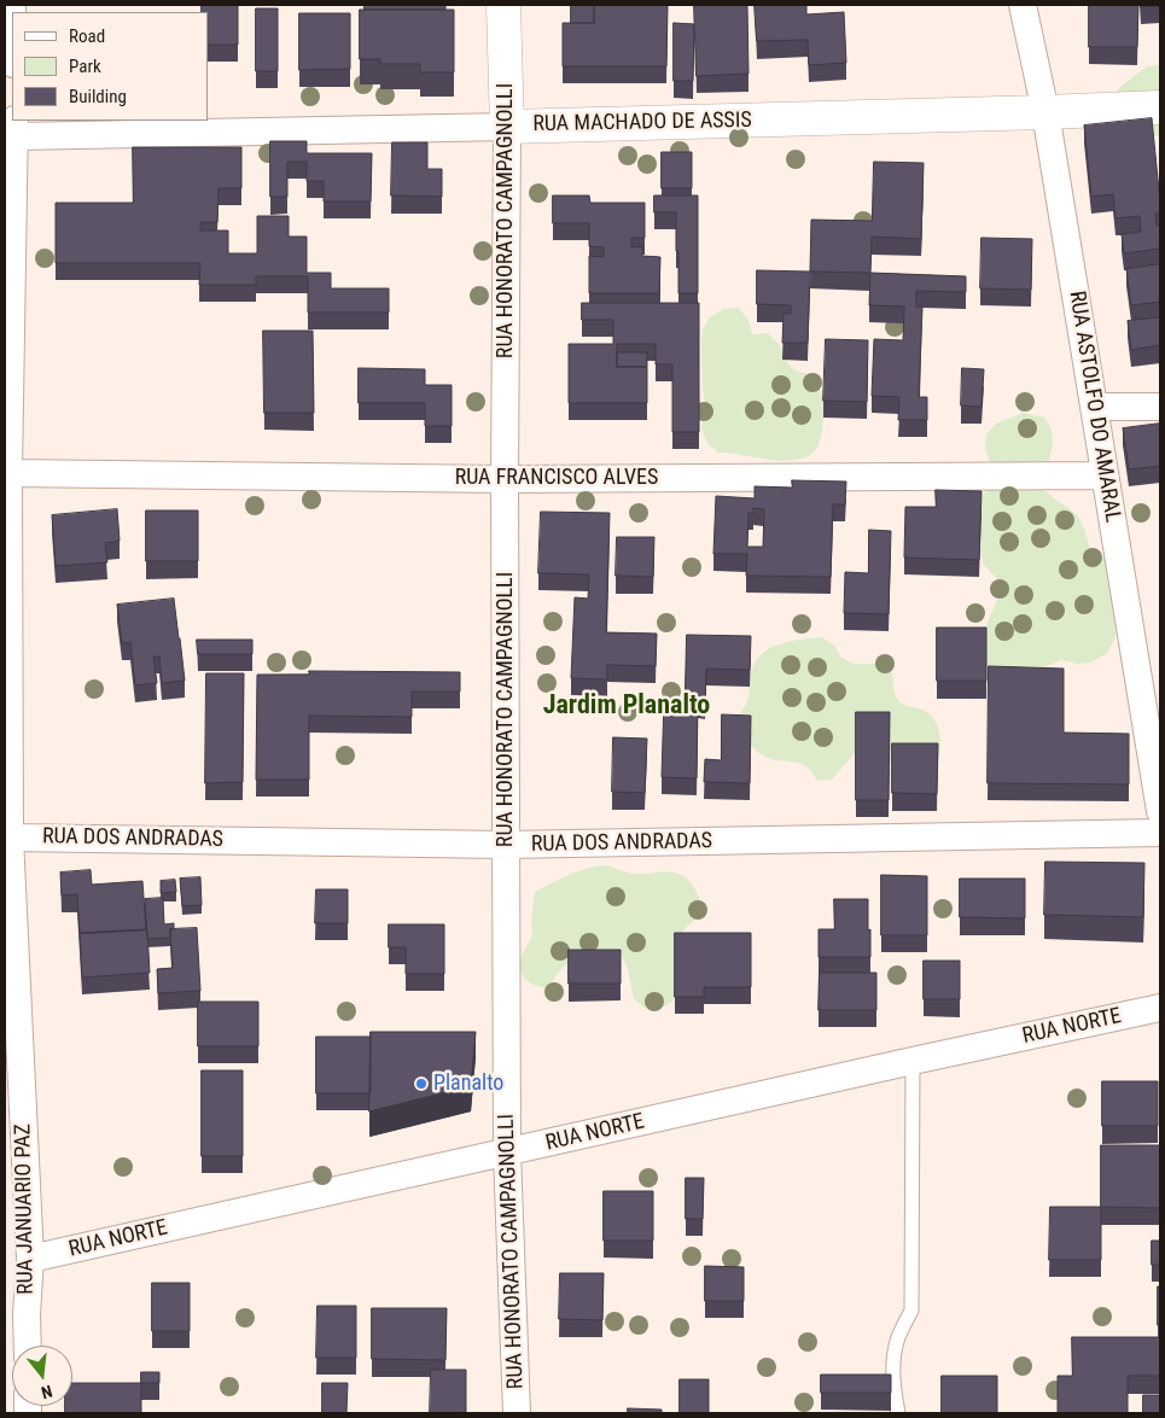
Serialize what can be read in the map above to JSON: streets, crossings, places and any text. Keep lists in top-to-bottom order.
{
  "streets": {
    "street": [
      "RUA MACHADO DE ASSIS",
      "RUA HONORATO CAMPAGNOLLI",
      "RUA ASTOLFO DO AMARAL",
      "RUA FRANCISCO ALVES",
      "RUA DOS ANDRADAS",
      "RUA NORTE",
      "RUA JANUARIO PAZ"
    ]
  },
  "crossings": [
    ["RUA MACHADO DE ASSIS", "RUA HONORATO CAMPAGNOLLI"],
    ["RUA MACHADO DE ASSIS", "RUA ASTOLFO DO AMARAL"],
    ["RUA MACHADO DE ASSIS", "RUA JANUARIO PAZ"],
    ["RUA HONORATO CAMPAGNOLLI", "RUA FRANCISCO ALVES"],
    ["RUA HONORATO CAMPAGNOLLI", "RUA DOS ANDRADAS"],
    ["RUA HONORATO CAMPAGNOLLI", "RUA NORTE"],
    ["RUA ASTOLFO DO AMARAL", "RUA FRANCISCO ALVES"],
    ["RUA FRANCISCO ALVES", "RUA JANUARIO PAZ"],
    ["RUA DOS ANDRADAS", "RUA JANUARIO PAZ"],
    ["RUA NORTE", "RUA JANUARIO PAZ"]
  ],
  "districts": ["Jardim Planalto"],
  "places": ["Planalto"],
  "legend": ["Road", "Park", "Building"],
  "north": "bottom"
}
